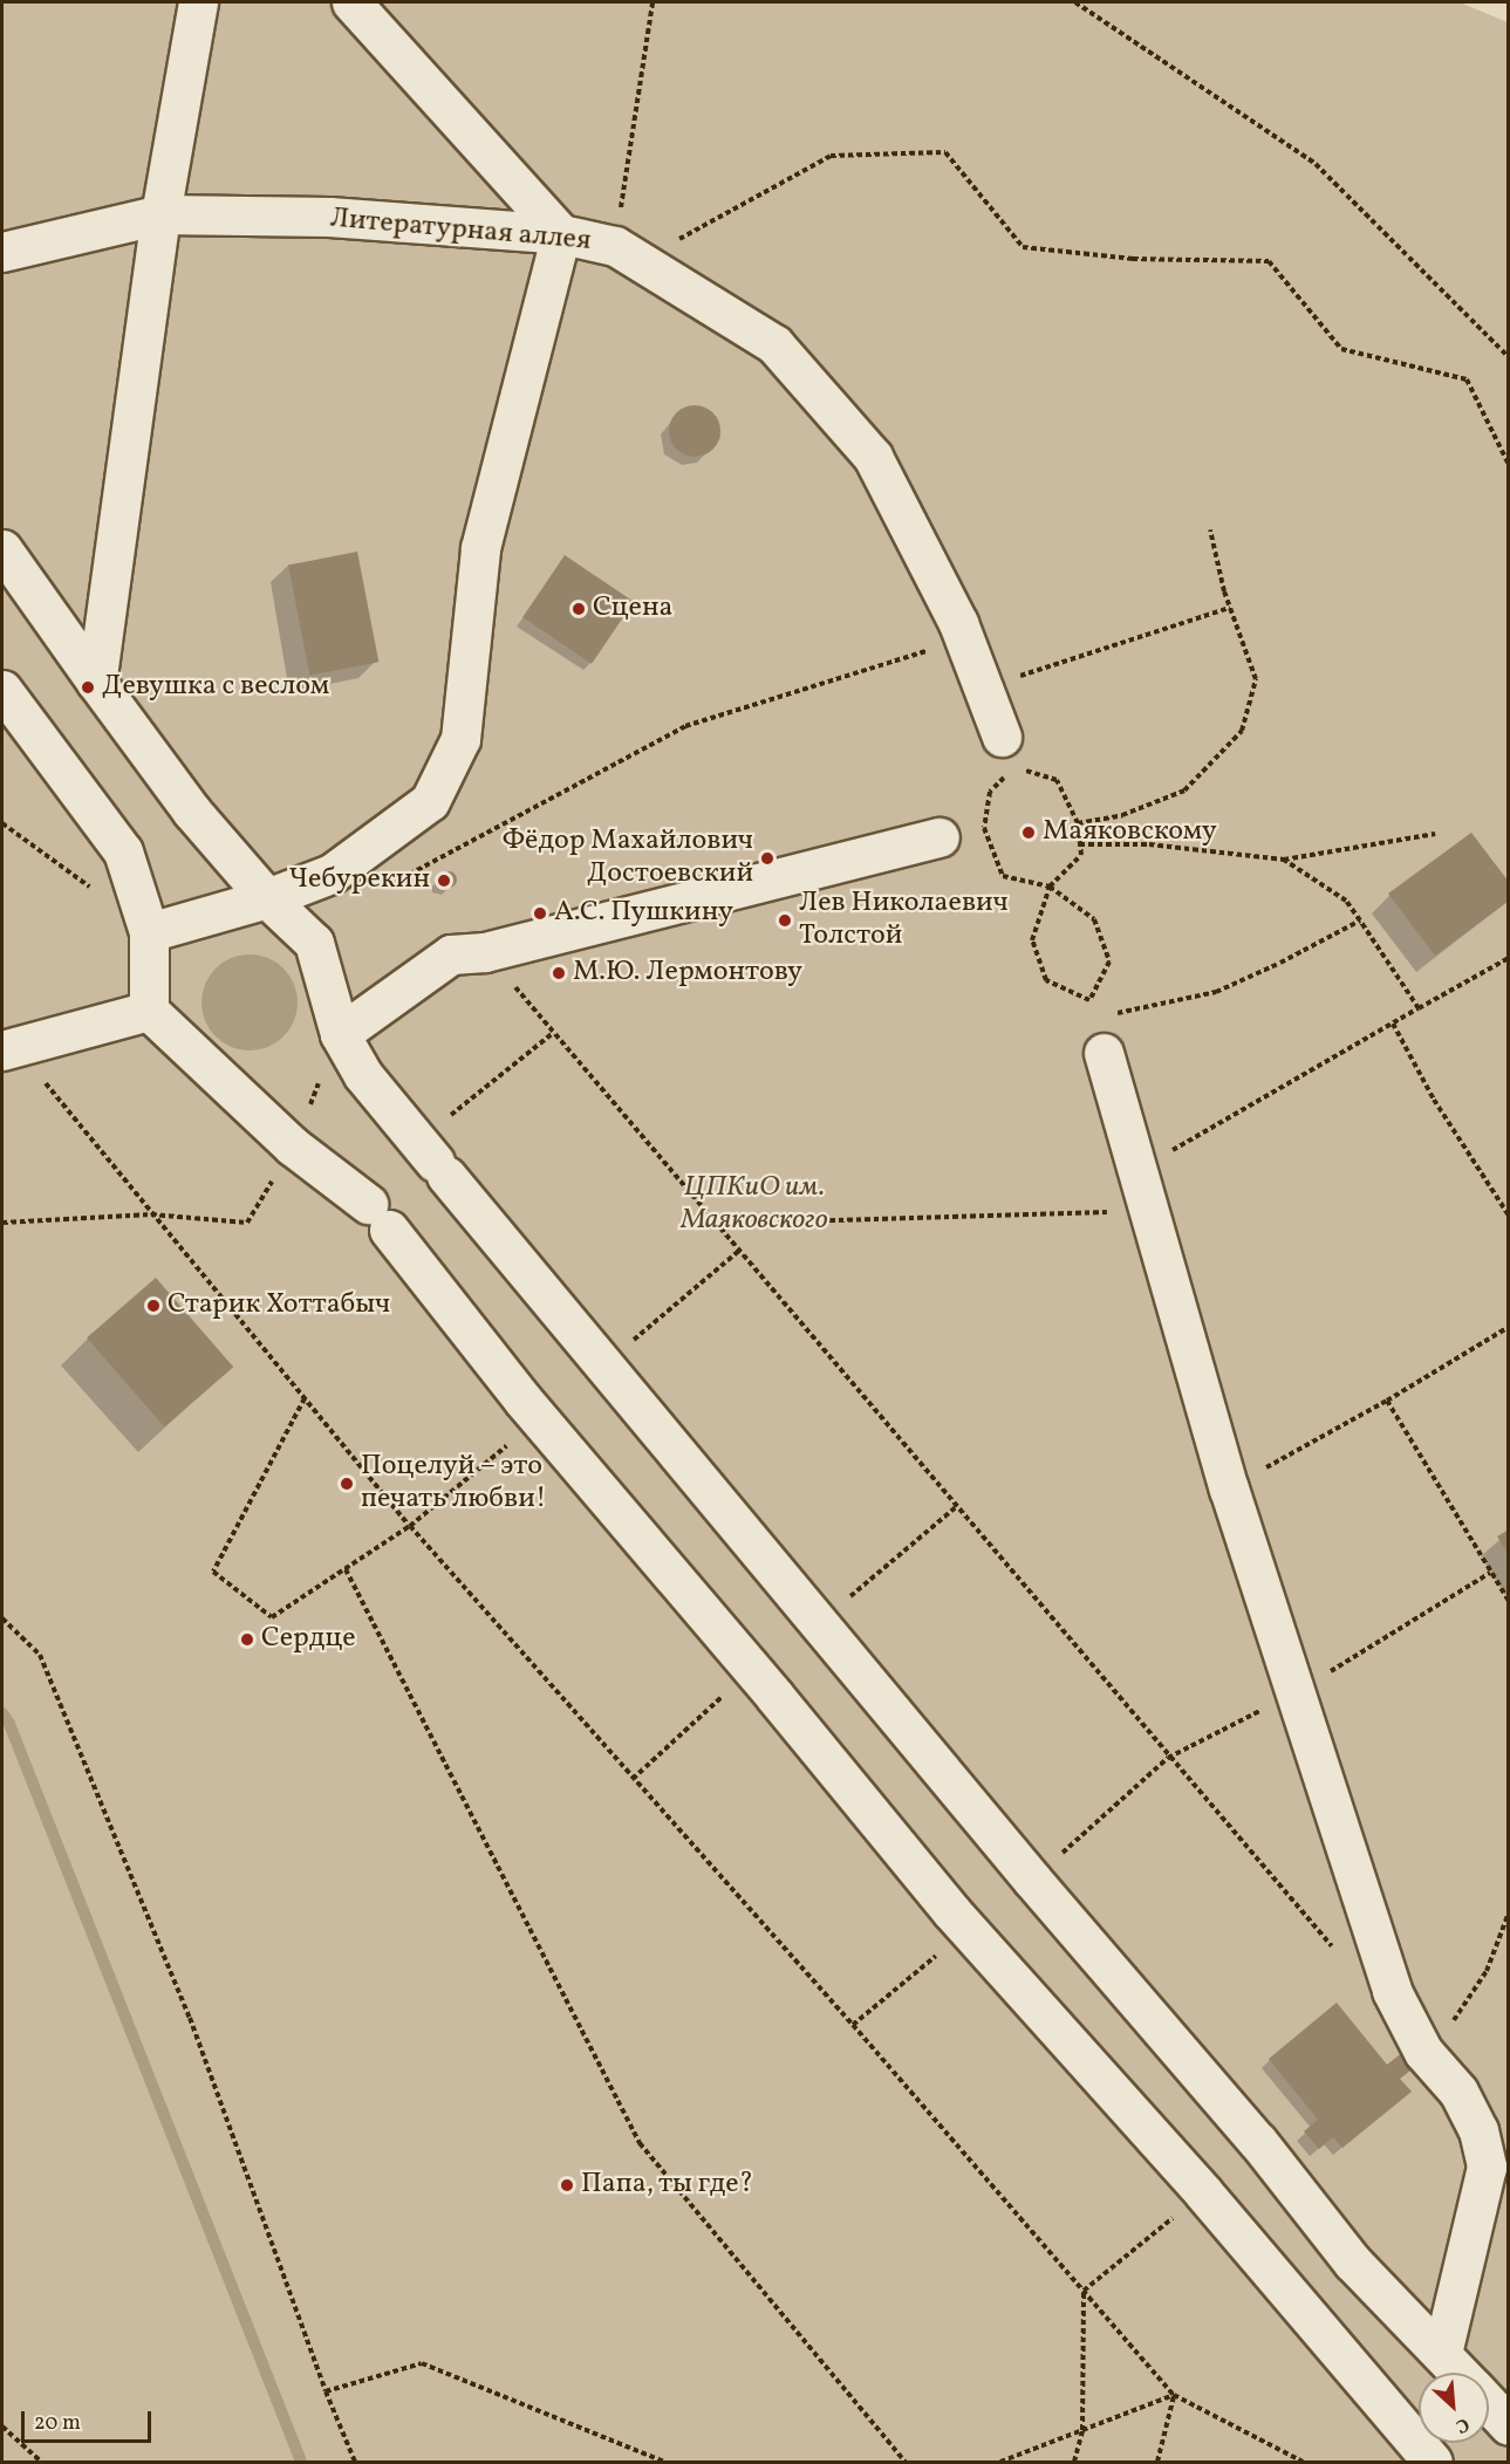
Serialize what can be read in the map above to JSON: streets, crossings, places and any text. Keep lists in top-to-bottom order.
{
  "streets": {
    "street": ["Литературная аллея"]
  },
  "parks": ["ЦПКиО им. Маяковского"],
  "places": [
    "Сцена",
    "Девушка с веслом",
    "Маяковскому",
    "Фёдор Махайлович Достоевский",
    "Чебурекин",
    "А.С. Пушкину",
    "Лев Николаевич Толстой",
    "М.Ю. Лермонтову",
    "Старик Хоттабыч",
    "Поцелуй – это печать любви!",
    "Сердце",
    "Папа, ты где?"
  ],
  "scale_bar": "20 m",
  "north": "bottom right"
}
